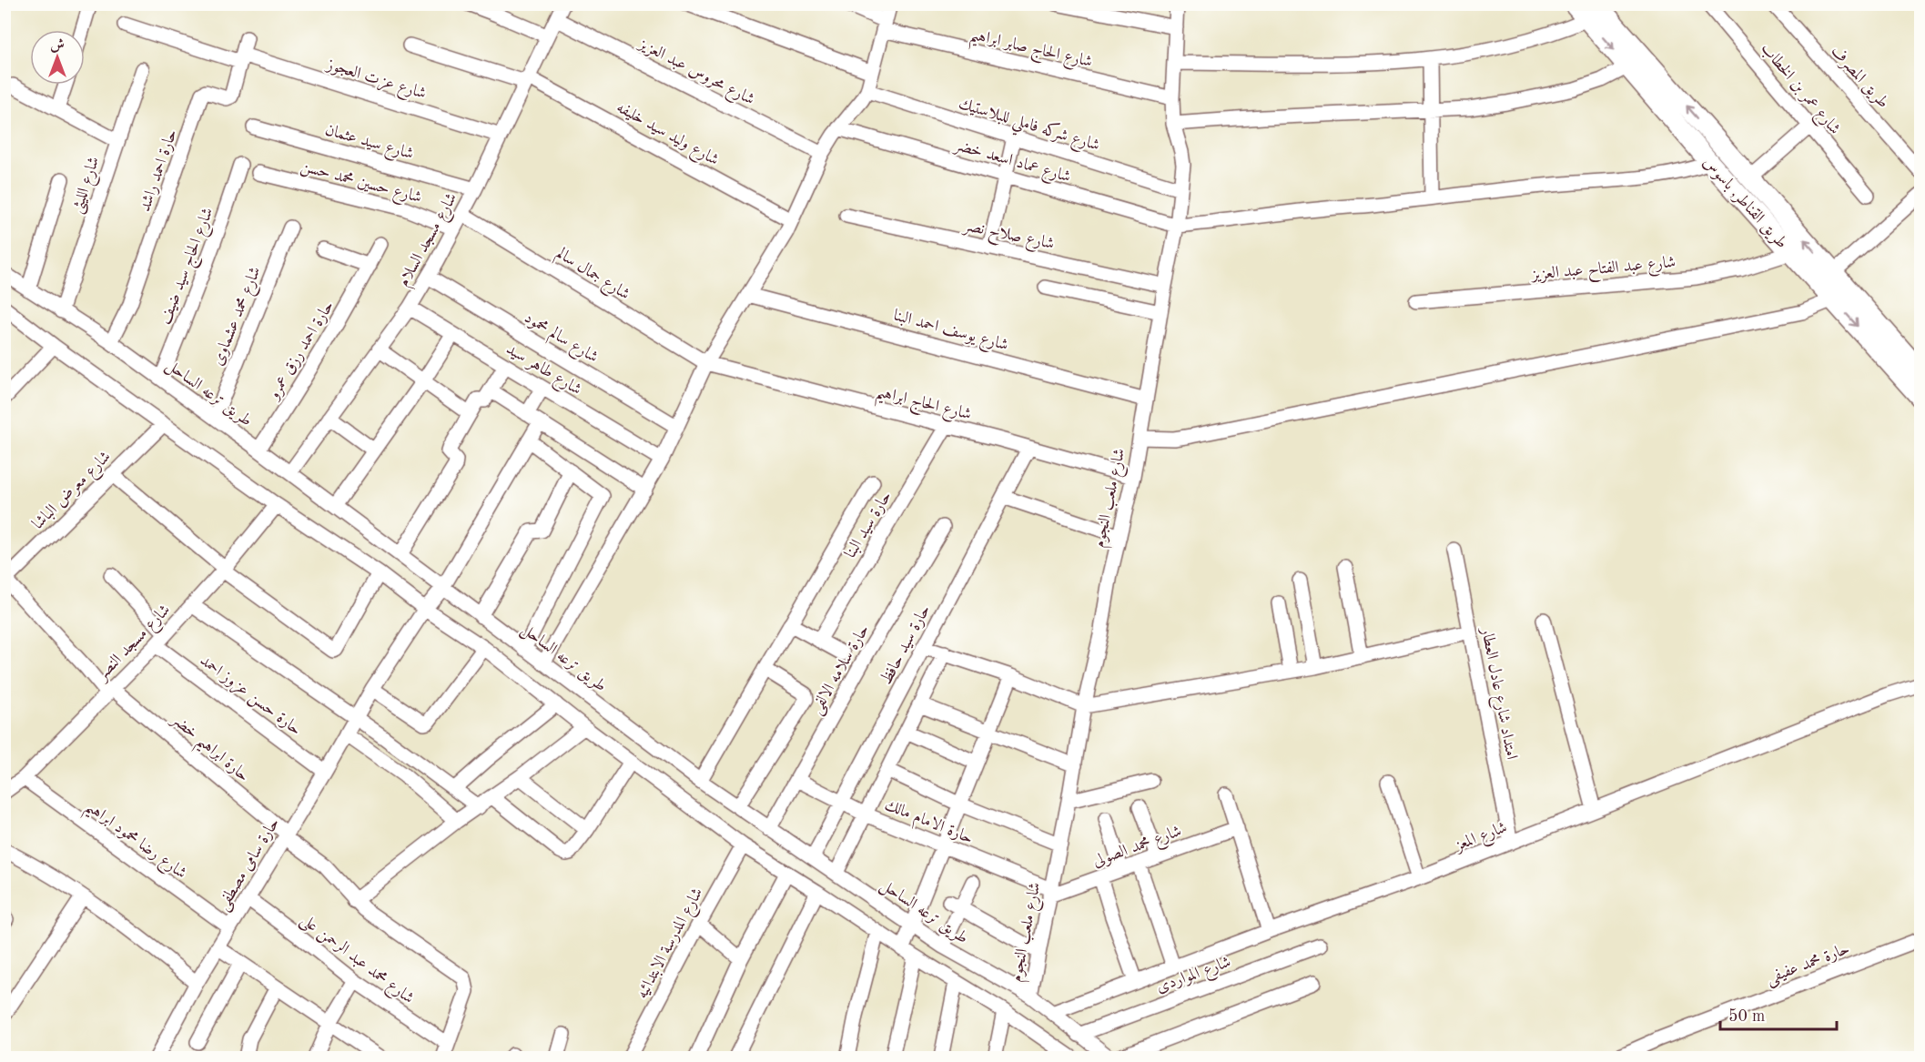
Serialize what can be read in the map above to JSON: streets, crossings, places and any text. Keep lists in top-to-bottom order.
{
  "streets": {
    "main road": ["طريق القناطر, باسوس"],
    "street": [
      "شارع الحاج صابر ابراهيم",
      "شارع محروس عبد العزيز",
      "طريق المصرف",
      "شارع عزت العجوز",
      "شارع عمر بن الخطاب",
      "شارع شركه فاملي للبلاستيك",
      "شارع وليد سيد خليفه",
      "شارع سيد عثمان",
      "شارع عماد اسعد خضر",
      "حارة احمد راشد",
      "شارع حسين محمد حسن",
      "شارع الليثى",
      "شارع صلاح نصر",
      "شارع مسجد السلام",
      "شارع الحاج سيد ضيف",
      "شارع عبد الفتاح عبد العزيز",
      "شارع جمال سالم",
      "شارع محمد عشماوى",
      "شارع يوسف احمد البنا",
      "شارع سالم محمود",
      "حارة احمد رزق عمرو",
      "شارع طاهر سيد",
      "طريق ترعه الساحل",
      "شارع الحاج ابراهيم",
      "شارع معرض الباشا",
      "شارع ملعب النجوم",
      "حارة سيد البنا",
      "شارع مسجد النصر",
      "حارة سيد حافظ",
      "حارة سلامه الالفى",
      "امتداد شارع عادل العطار",
      "حارة حسن عزوز احمد",
      "حارة ابراهيم خضر",
      "حارة الامام مالك",
      "شارع المعز",
      "شارع رضا محمود ابراهيم",
      "شارع محمد الصولى",
      "حارة سامى مصطفى",
      "شارع المدرسة الابتدائيه",
      "شارع محمد عبد الرحمن على",
      "حارة محمد عفيفى",
      "شارع المواردى"
    ]
  },
  "crossings": [
    ["شارع الحاج صابر ابراهيم", "شارع ملعب النجوم"],
    ["شارع محروس عبد العزيز", "شارع مسجد السلام"],
    ["شارع عزت العجوز", "حارة احمد راشد"],
    ["شارع عزت العجوز", "شارع مسجد السلام"],
    ["شارع شركه فاملي للبلاستيك", "شارع ملعب النجوم"],
    ["شارع وليد سيد خليفه", "شارع مسجد السلام"],
    ["شارع سيد عثمان", "شارع مسجد السلام"],
    ["شارع عماد اسعد خضر", "شارع ملعب النجوم"],
    ["حارة احمد راشد", "طريق ترعه الساحل"],
    ["شارع حسين محمد حسن", "شارع مسجد السلام"],
    ["شارع الليثى", "طريق ترعه الساحل"],
    ["طريق القناطر, باسوس", "شارع عبد الفتاح عبد العزيز"],
    ["شارع صلاح نصر", "شارع ملعب النجوم"],
    ["شارع مسجد السلام", "شارع جمال سالم"],
    ["شارع مسجد السلام", "شارع سالم محمود"],
    ["شارع مسجد السلام", "شارع طاهر سيد"],
    ["شارع مسجد السلام", "طريق ترعه الساحل"],
    ["شارع الحاج سيد ضيف", "طريق ترعه الساحل"],
    ["شارع جمال سالم", "شارع الحاج ابراهيم"],
    ["شارع محمد عشماوى", "طريق ترعه الساحل"],
    ["شارع يوسف احمد البنا", "شارع ملعب النجوم"],
    ["حارة احمد رزق عمرو", "طريق ترعه الساحل"],
    ["طريق ترعه الساحل", "شارع ملعب النجوم"],
    ["طريق ترعه الساحل", "حارة سيد حافظ"],
    ["طريق ترعه الساحل", "حارة سلامه الالفى"],
    ["طريق ترعه الساحل", "شارع المعز"],
    ["طريق ترعه الساحل", "حارة سامى مصطفى"],
    ["طريق ترعه الساحل", "شارع المواردى"],
    ["شارع الحاج ابراهيم", "شارع ملعب النجوم"],
    ["شارع الحاج ابراهيم", "حارة سيد البنا"],
    ["شارع الحاج ابراهيم", "حارة سيد حافظ"],
    ["شارع معرض الباشا", "حارة ابراهيم خضر"],
    ["شارع ملعب النجوم", "حارة الامام مالك"],
    ["شارع ملعب النجوم", "شارع محمد الصولى"],
    ["شارع مسجد النصر", "حارة حسن عزوز احمد"],
    ["شارع مسجد النصر", "حارة ابراهيم خضر"],
    ["شارع مسجد النصر", "شارع رضا محمود ابراهيم"],
    ["حارة سيد حافظ", "حارة الامام مالك"],
    ["حارة سلامه الالفى", "حارة الامام مالك"],
    ["امتداد شارع عادل العطار", "شارع المعز"],
    ["حارة حسن عزوز احمد", "حارة سامى مصطفى"],
    ["حارة ابراهيم خضر", "حارة سامى مصطفى"],
    ["حارة ابراهيم خضر", "شارع محمد عبد الرحمن على"],
    ["حارة الامام مالك", "شارع محمد الصولى"],
    ["شارع رضا محمود ابراهيم", "حارة سامى مصطفى"],
    ["حارة سامى مصطفى", "شارع محمد عبد الرحمن على"]
  ],
  "scale_bar": "50 m",
  "north": "top"
}
